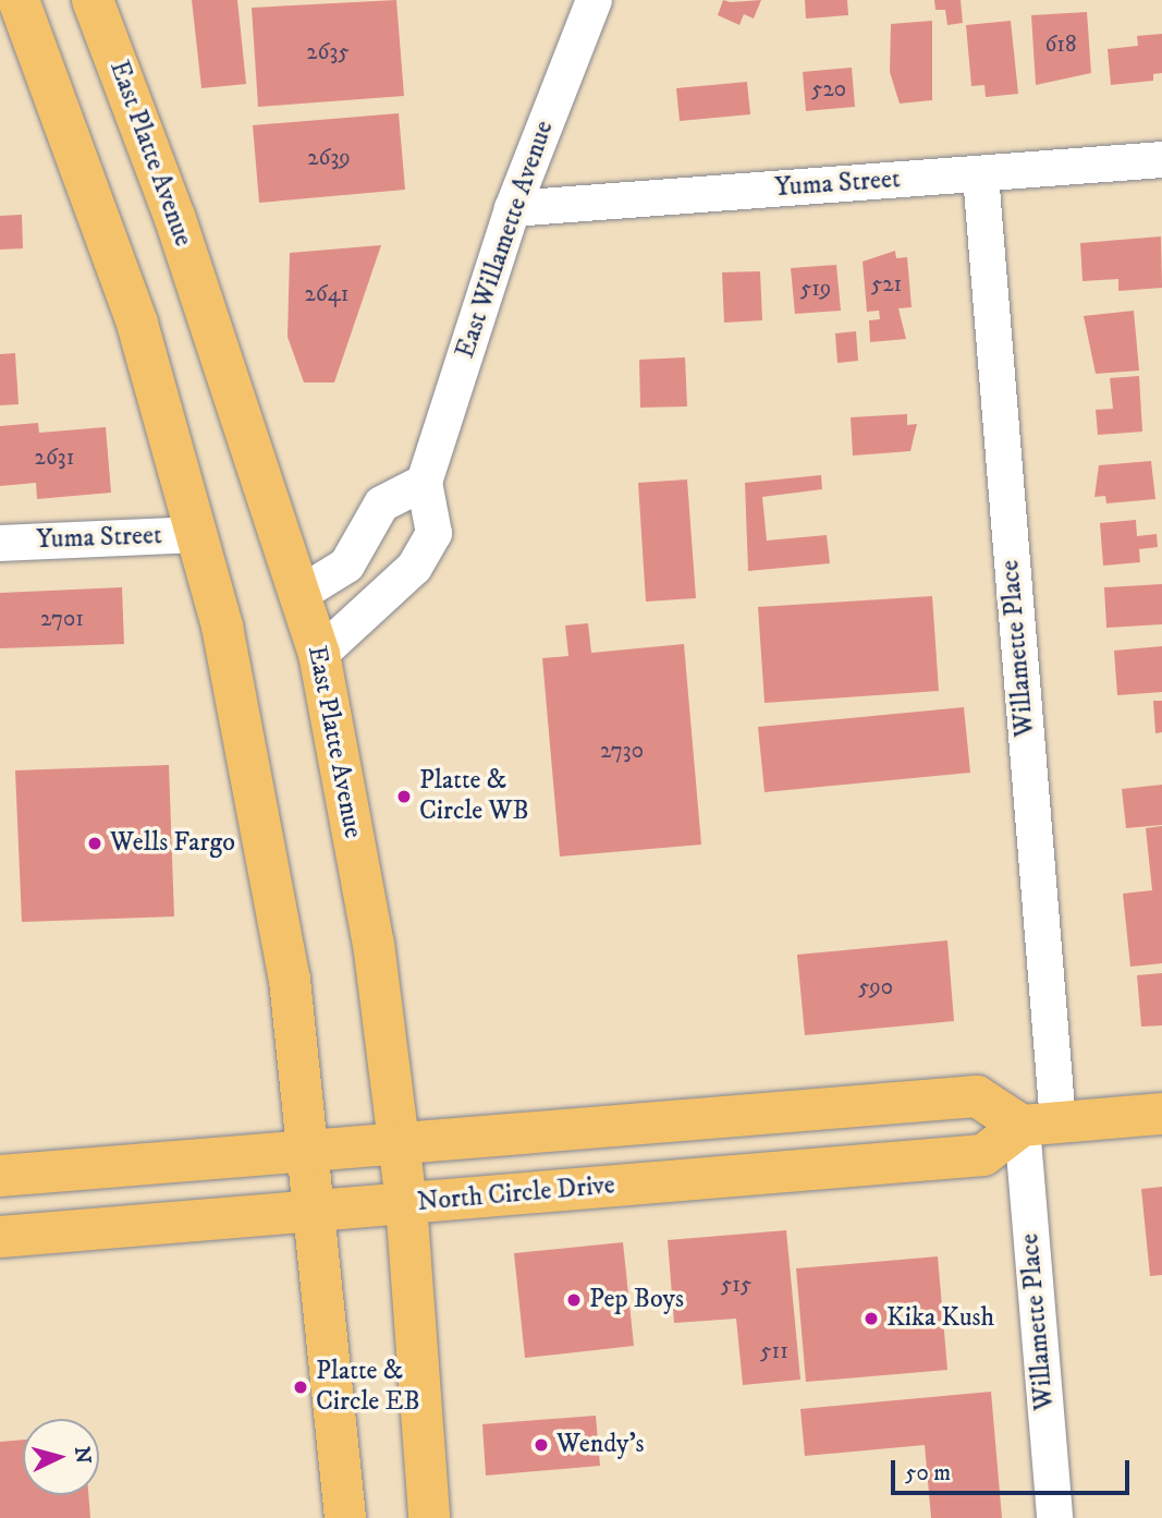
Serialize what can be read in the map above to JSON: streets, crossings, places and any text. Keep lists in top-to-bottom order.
{
  "streets": {
    "main road": ["East Platte Avenue", "North Circle Drive"],
    "street": ["Yuma Street", "East Willamette Avenue", "Willamette Place"]
  },
  "crossings": [
    ["East Platte Avenue", "North Circle Drive"],
    ["Yuma Street", "East Willamette Avenue"],
    ["Yuma Street", "Willamette Place"],
    ["Willamette Place", "North Circle Drive"]
  ],
  "places": [
    "Platte & Circle WB",
    "Wells Fargo",
    "Pep Boys",
    "Kika Kush",
    "Platte & Circle EB",
    "Wendy's"
  ],
  "house_numbers": [
    "618",
    "2635",
    "520",
    "2639",
    "521",
    "519",
    "2641",
    "2631",
    "2701",
    "2730",
    "590",
    "515",
    "511"
  ],
  "scale_bar": "50 m",
  "north": "right"
}
